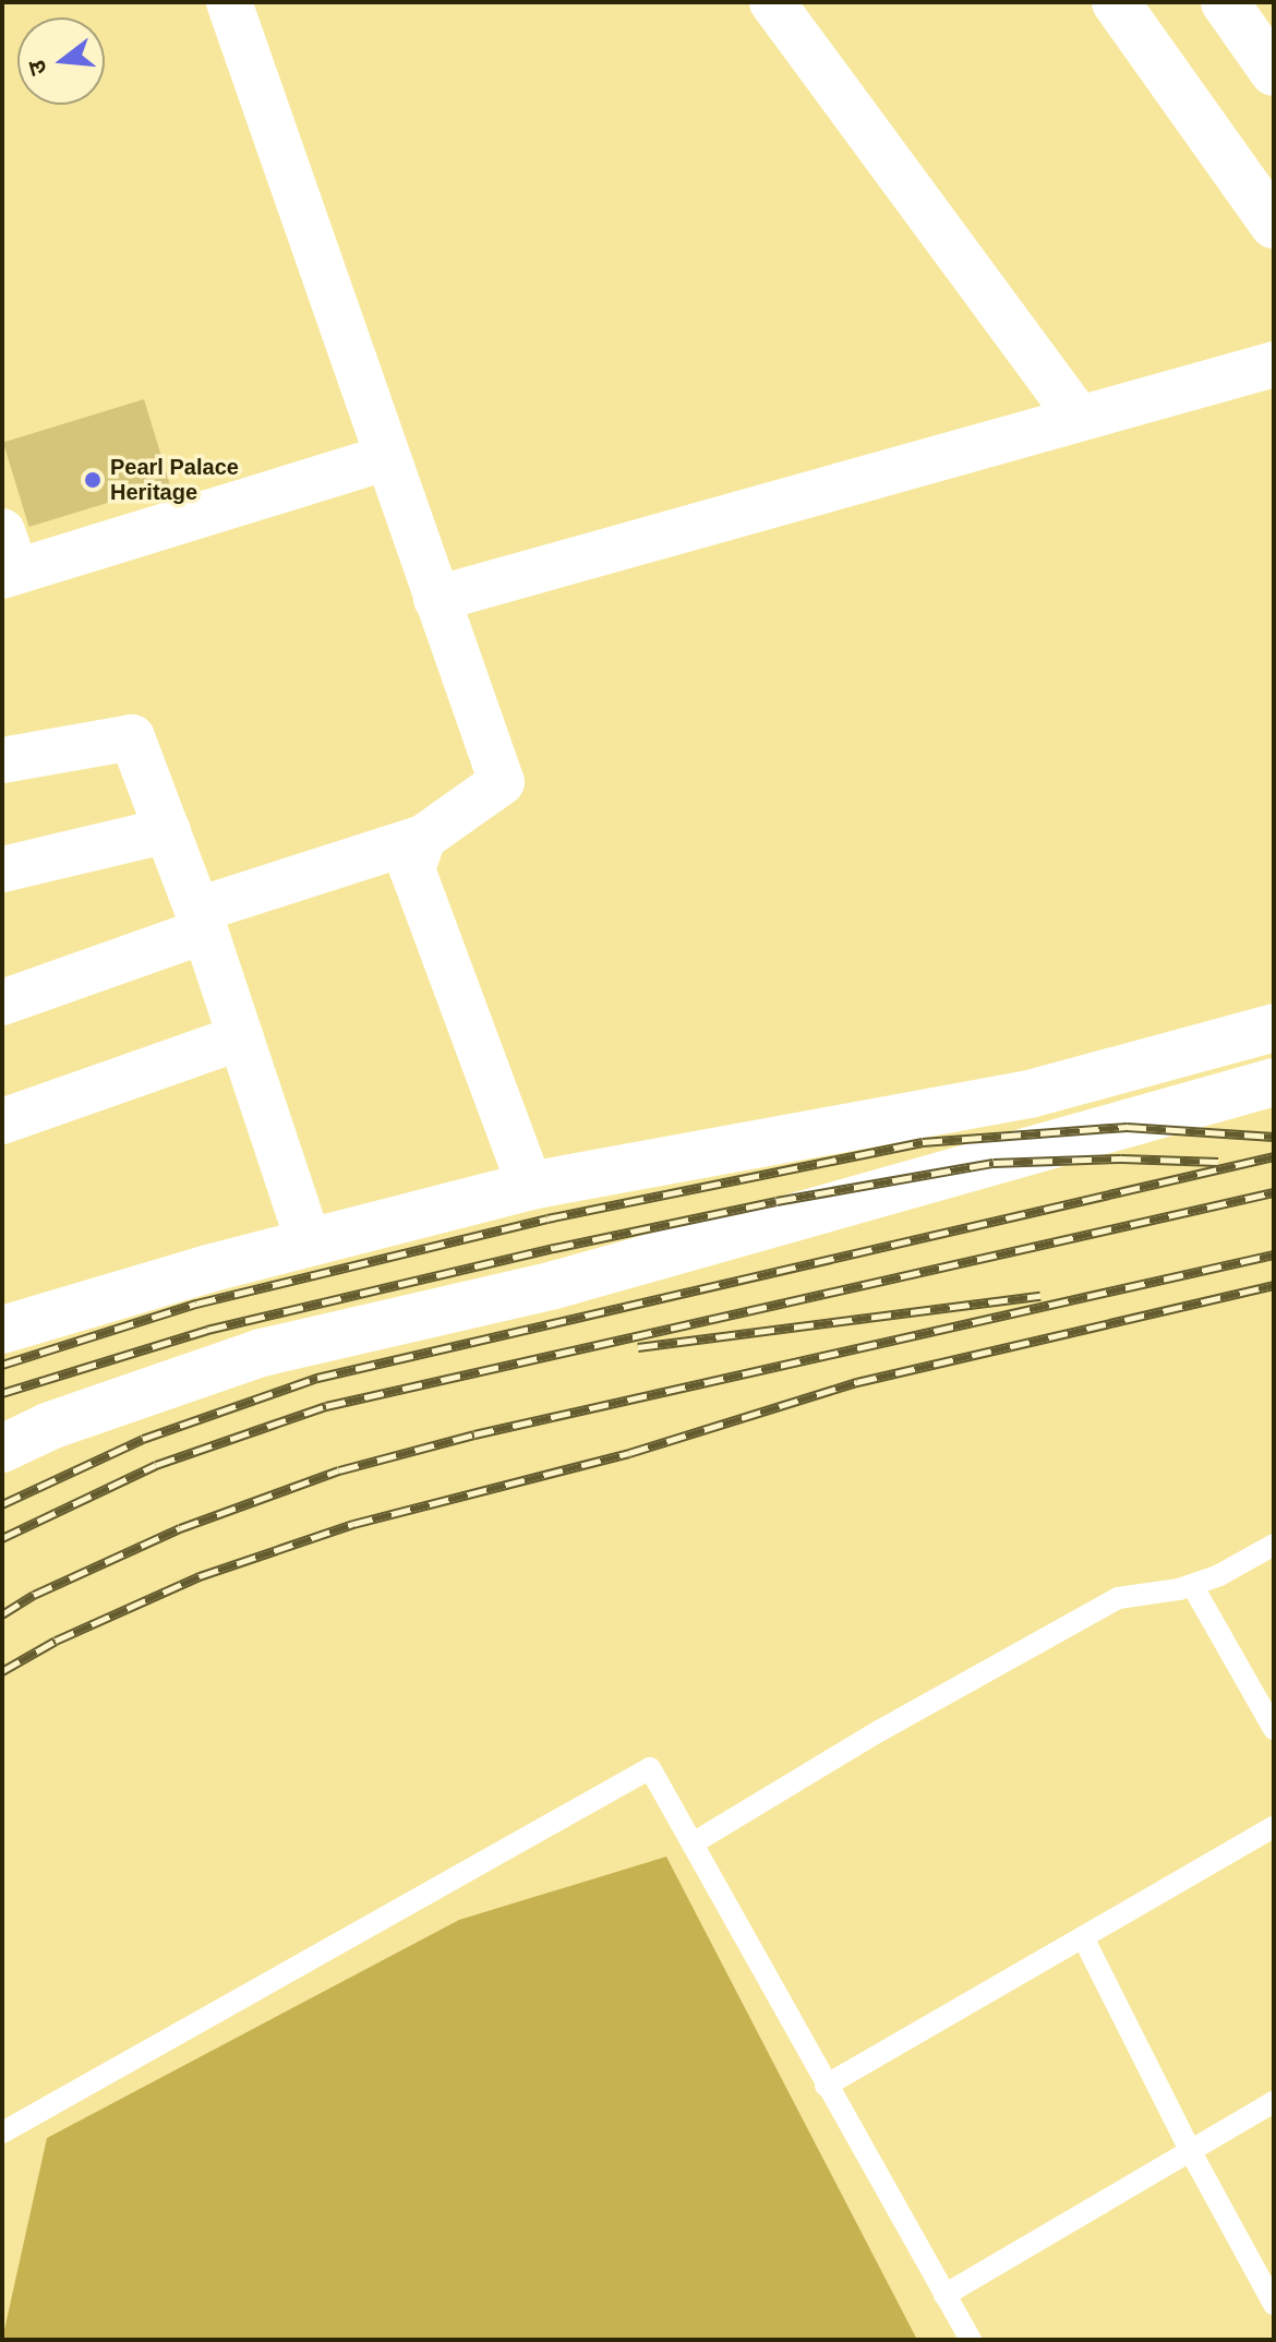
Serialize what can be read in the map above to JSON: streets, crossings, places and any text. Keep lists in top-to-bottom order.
{
  "places": ["Pearl Palace Heritage"],
  "north": "left"
}
